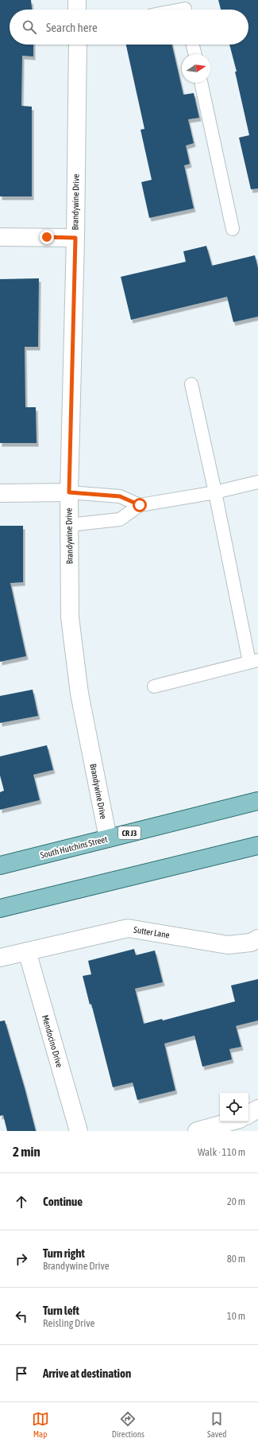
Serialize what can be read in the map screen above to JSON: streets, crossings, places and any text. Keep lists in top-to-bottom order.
{
  "streets": {
    "main road": ["CR J3", "South Hutchins Street"],
    "street": ["Brandywine Drive", "Sutter Lane", "Mendocino Drive"]
  },
  "crossings": [
    ["Brandywine Drive", "South Hutchins Street"],
    ["Sutter Lane", "Mendocino Drive"]
  ],
  "north": "right",
  "page": {
    "search": "Search here",
    "heading": ["2 min", "Walk · 110 m"],
    "list": [
      ["Continue", "20 m"],
      ["Turn right", "Brandywine Drive", "80 m"],
      ["Turn left", "Reisling Drive", "10 m"],
      "Arrive at destination"
    ],
    "nav": ["Map", "Directions", "Saved"]
  }
}
